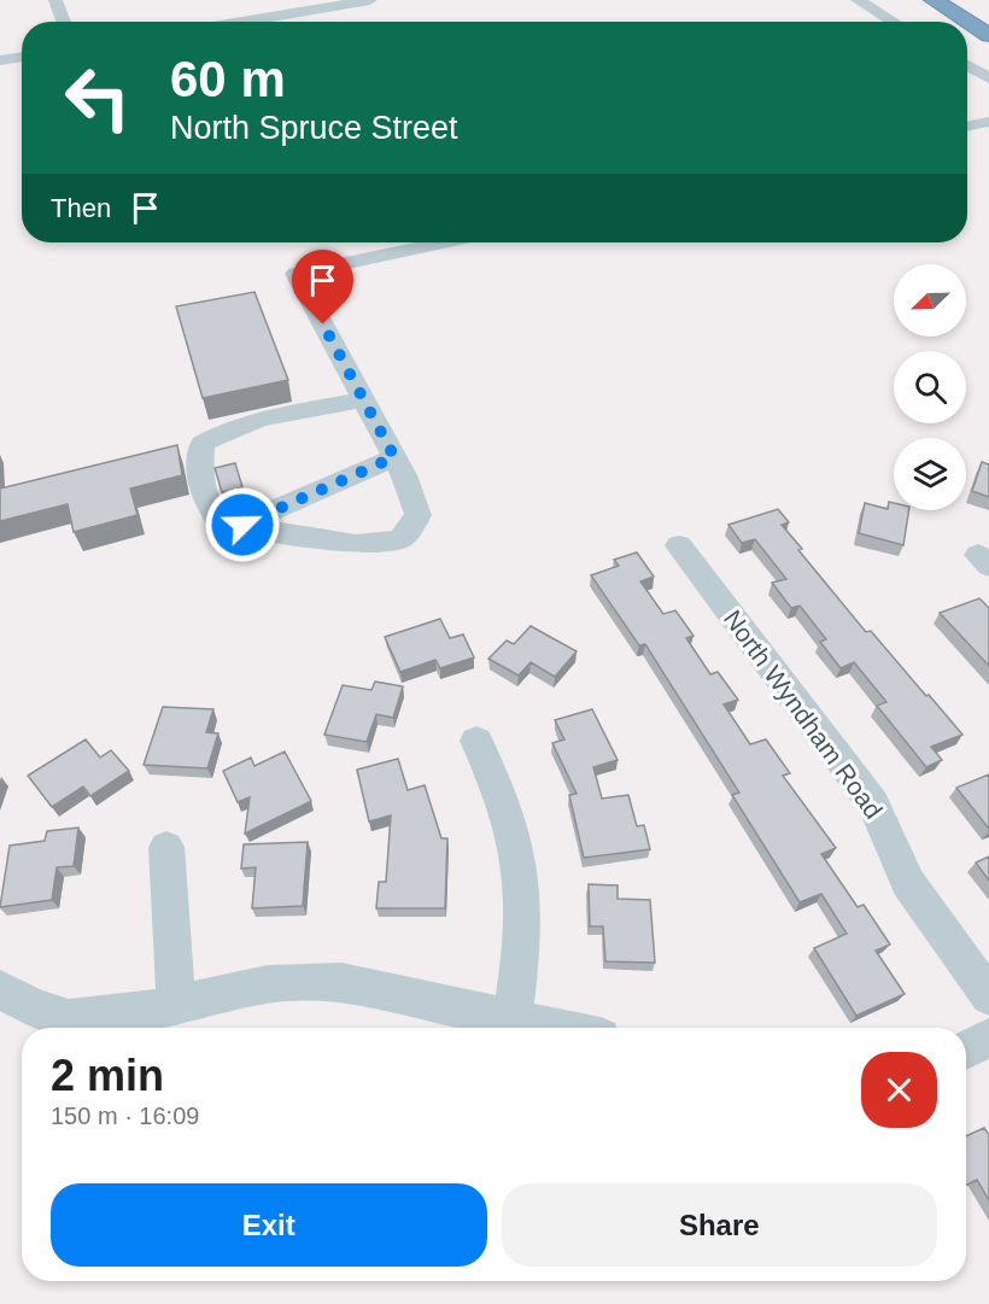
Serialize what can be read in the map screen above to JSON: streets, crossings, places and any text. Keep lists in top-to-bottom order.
{
  "streets": {
    "street": ["North Wyndham Road"]
  },
  "north": "bottom left",
  "page": {
    "turn": ["60 m", "North Spruce Street"],
    "then": "Then",
    "heading": ["2 min", "150 m · 16:09"],
    "buttons": ["Exit", "Share"]
  }
}
